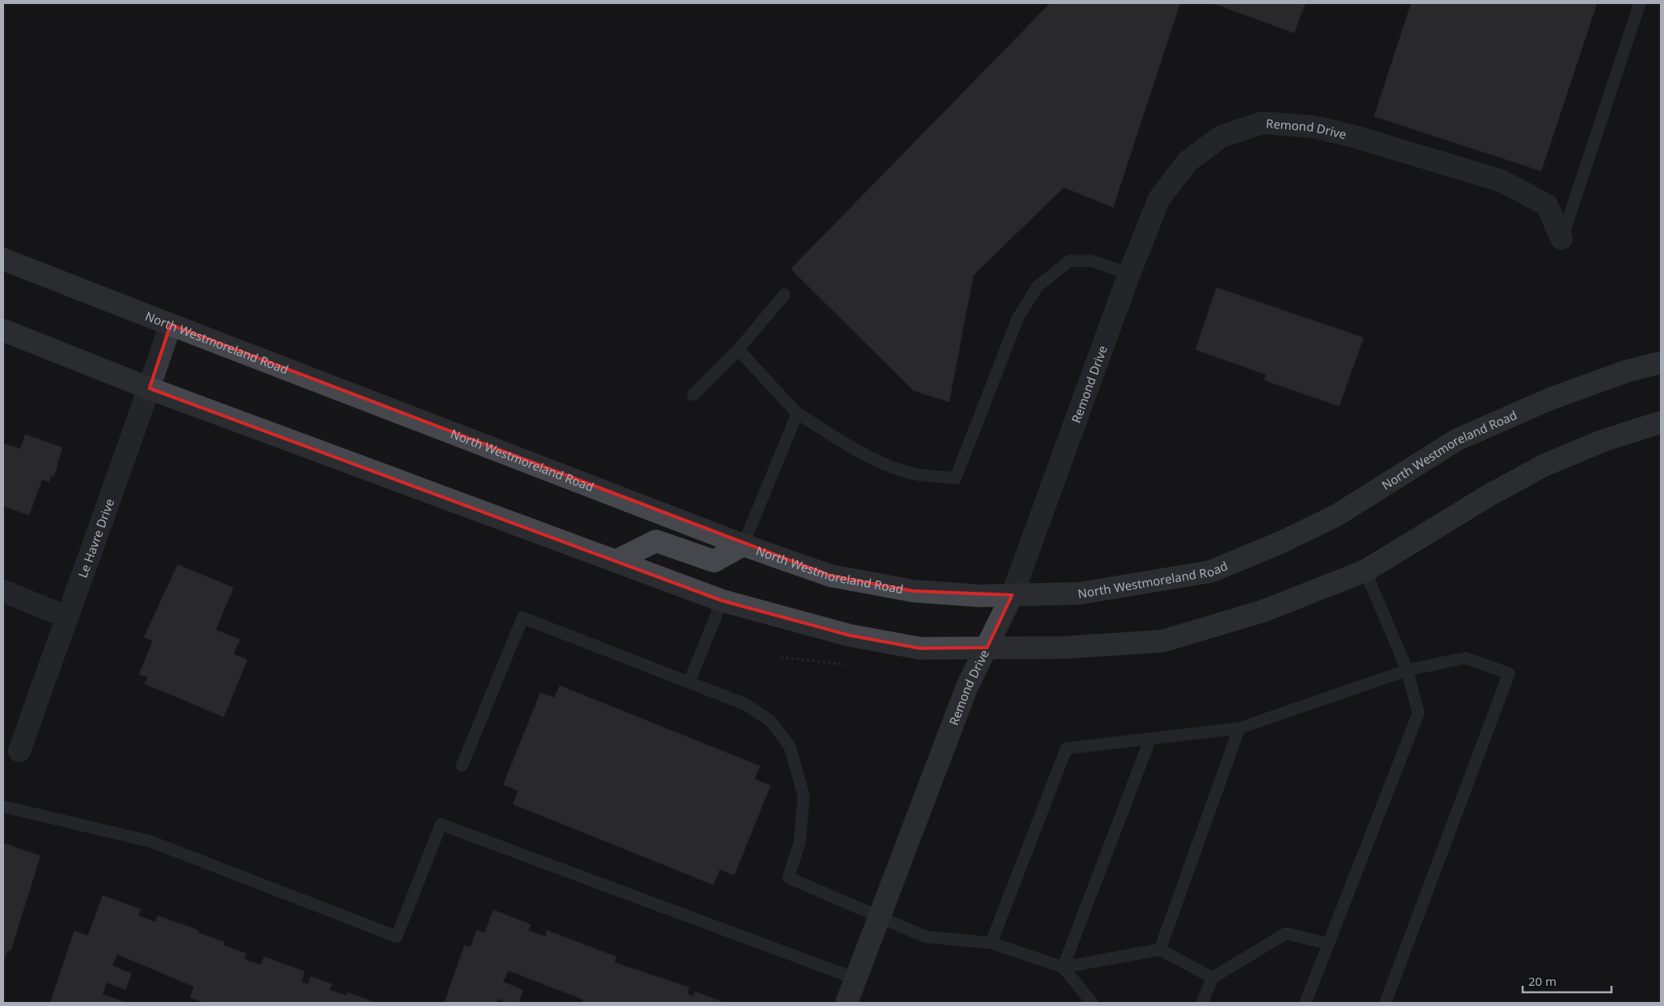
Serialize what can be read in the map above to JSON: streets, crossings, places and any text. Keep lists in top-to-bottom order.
{
  "streets": {
    "main road": ["Remond Drive", "North Westmoreland Road"],
    "street": ["Le Havre Drive"]
  },
  "crossings": [
    ["Remond Drive", "North Westmoreland Road"],
    ["North Westmoreland Road", "Le Havre Drive"]
  ],
  "scale_bar": "20 m"
}
